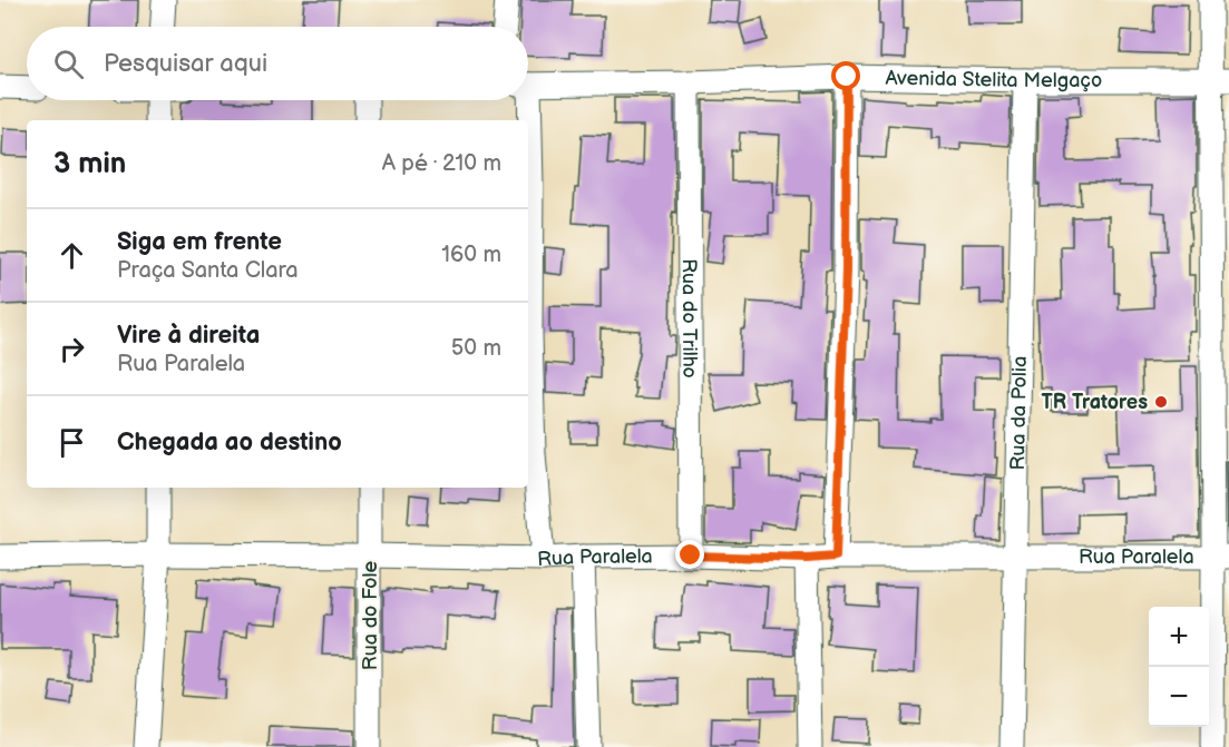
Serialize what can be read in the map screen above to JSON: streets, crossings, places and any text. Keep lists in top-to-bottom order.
{
  "streets": {
    "street": [
      "Avenida Stelita Melgaço",
      "Rua do Trilho",
      "Rua da Polia",
      "Rua Paralela",
      "Rua do Fole"
    ]
  },
  "crossings": [
    ["Avenida Stelita Melgaço", "Rua do Trilho"],
    ["Avenida Stelita Melgaço", "Rua da Polia"],
    ["Rua do Trilho", "Rua Paralela"],
    ["Rua da Polia", "Rua Paralela"],
    ["Rua Paralela", "Rua do Fole"]
  ],
  "places": ["TR Tratores"],
  "page": {
    "search": "Pesquisar aqui",
    "heading": ["3 min", "A pé · 210 m"],
    "list": [
      ["Siga em frente", "Praça Santa Clara", "160 m"],
      ["Vire à direita", "Rua Paralela", "50 m"],
      "Chegada ao destino"
    ],
    "map_buttons": ["+", "−"]
  }
}
